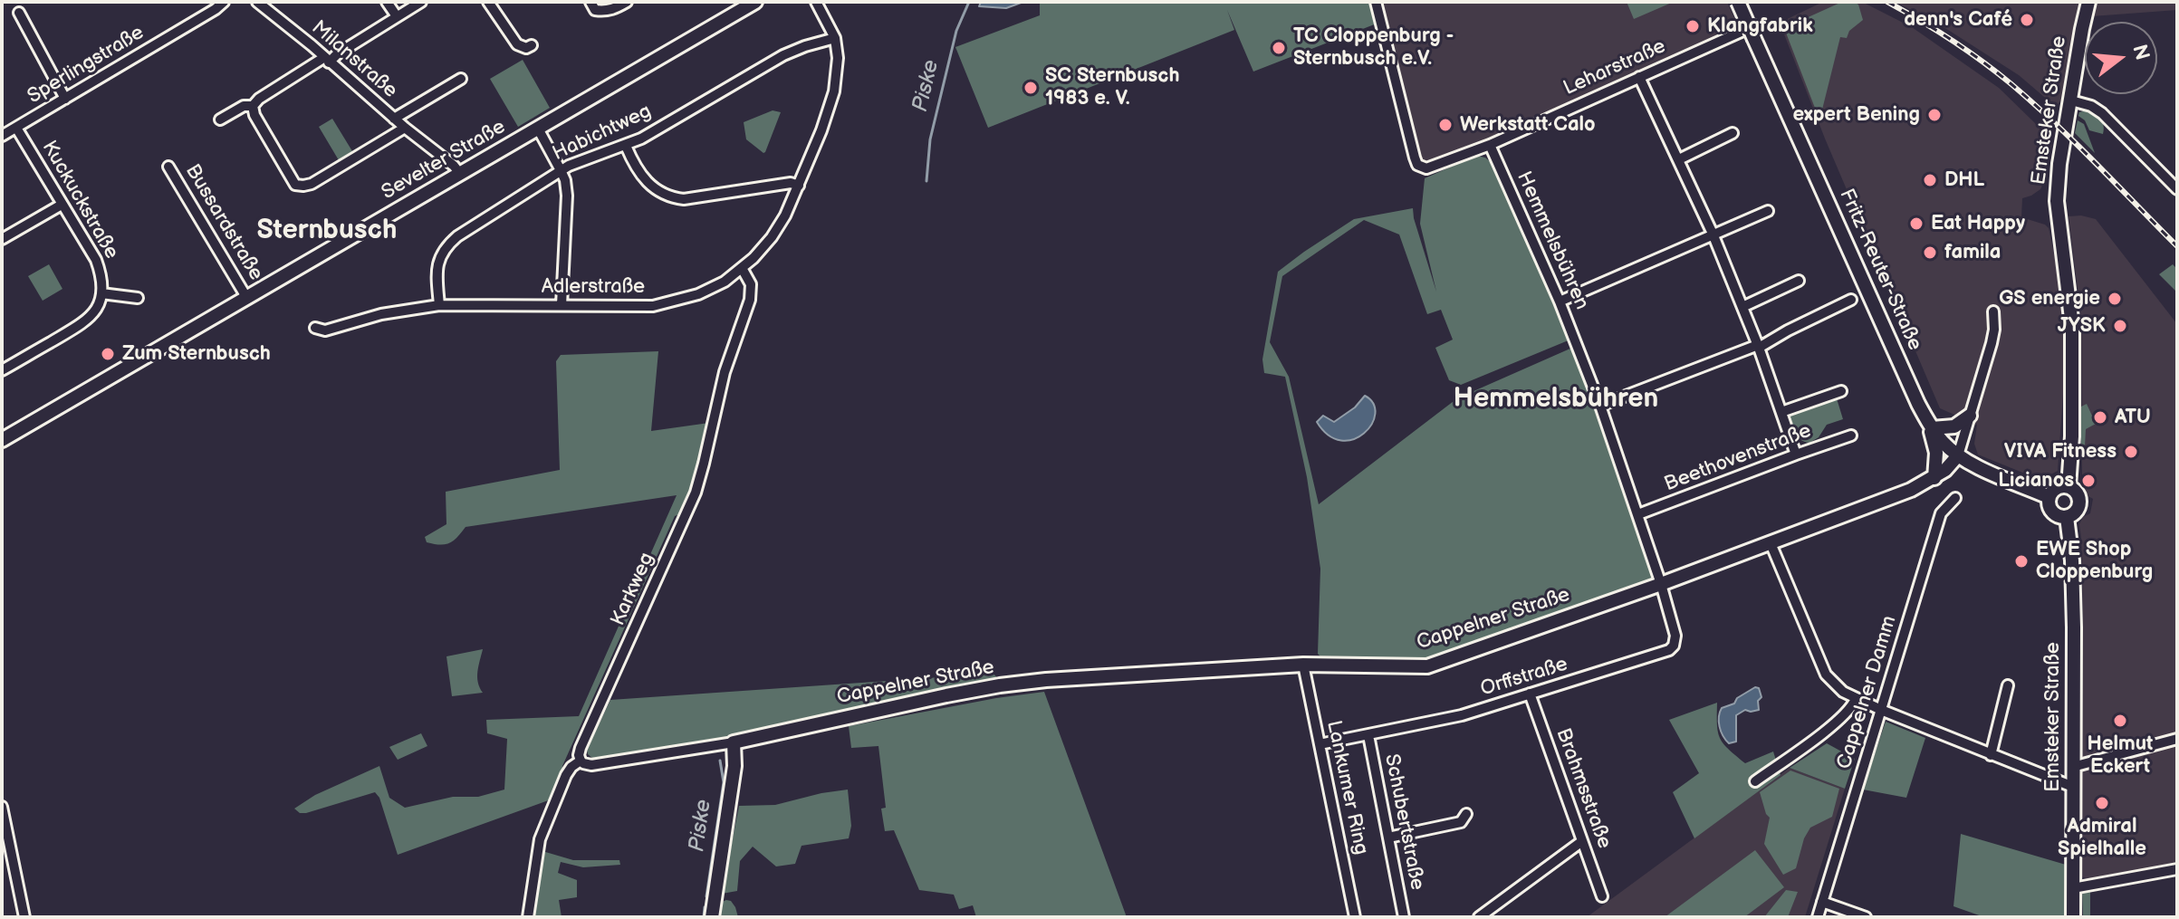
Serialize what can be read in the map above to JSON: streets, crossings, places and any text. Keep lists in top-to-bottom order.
{
  "streets": {
    "street": [
      "Milanstraße",
      "Sperlingstraße",
      "Leharstraße",
      "Emsteker Straße",
      "Habichtweg",
      "Sevelter Straße",
      "Kuckuckstraße",
      "Bussardstraße",
      "Hemmelsbühren",
      "Fritz-Reuter-Straße",
      "Adlerstraße",
      "Beethovenstraße",
      "Karkweg",
      "Cappelner Straße",
      "Orffstraße",
      "Cappelner Damm",
      "Lankumer Ring",
      "Brahmsstraße",
      "Schubertstraße"
    ]
  },
  "crossings": [
    ["Milanstraße", "Sevelter Straße"],
    ["Sperlingstraße", "Kuckuckstraße"],
    ["Leharstraße", "Hemmelsbühren"],
    ["Leharstraße", "Fritz-Reuter-Straße"],
    ["Emsteker Straße", "Fritz-Reuter-Straße"],
    ["Habichtweg", "Adlerstraße"],
    ["Sevelter Straße", "Bussardstraße"],
    ["Hemmelsbühren", "Beethovenstraße"],
    ["Hemmelsbühren", "Cappelner Straße"],
    ["Hemmelsbühren", "Orffstraße"],
    ["Fritz-Reuter-Straße", "Cappelner Straße"],
    ["Adlerstraße", "Karkweg"],
    ["Karkweg", "Cappelner Straße"],
    ["Cappelner Straße", "Orffstraße"],
    ["Cappelner Straße", "Lankumer Ring"],
    ["Orffstraße", "Lankumer Ring"],
    ["Orffstraße", "Brahmsstraße"],
    ["Orffstraße", "Schubertstraße"]
  ],
  "districts": ["Sternbusch", "Hemmelsbühren"],
  "water": ["Piske"],
  "places": [
    "denn's Café",
    "Klangfabrik",
    "TC Cloppenburg - Sternbusch e.V.",
    "SC Sternbusch 1983 e. V.",
    "expert Bening",
    "Werkstatt Calo",
    "DHL",
    "Eat Happy",
    "famila",
    "GS energie",
    "JYSK",
    "Zum Sternbusch",
    "ATU",
    "VIVA Fitness",
    "Licianos",
    "EWE Shop Cloppenburg",
    "Helmut Eckert",
    "Admiral Spielhalle"
  ],
  "north": "right"
}
